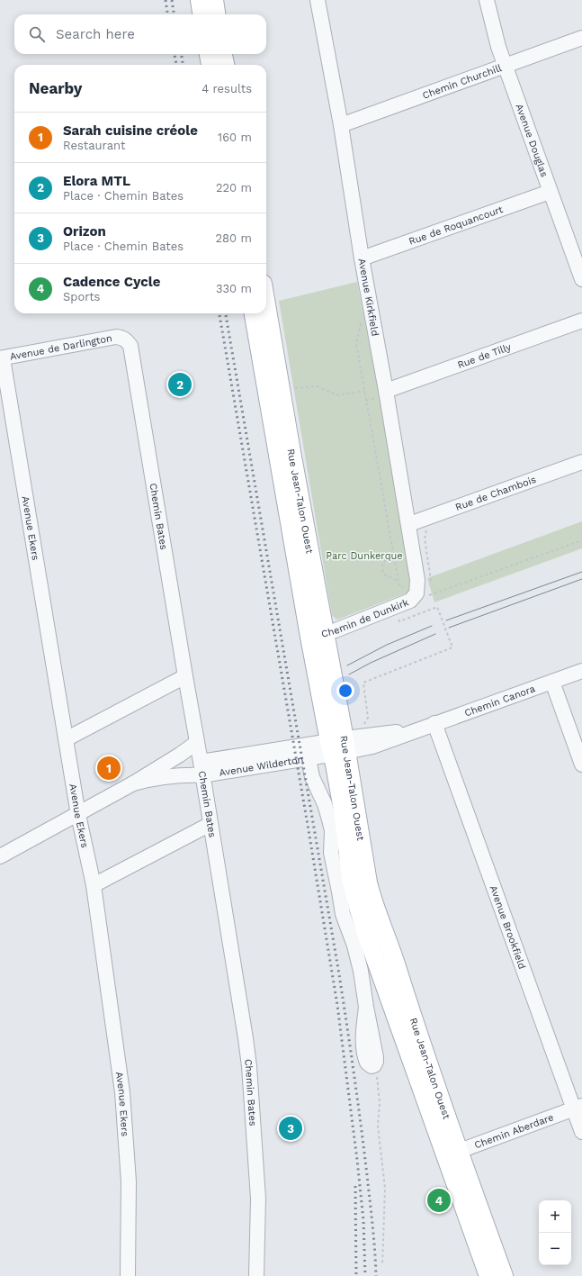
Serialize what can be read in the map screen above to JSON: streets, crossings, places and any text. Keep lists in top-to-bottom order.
{
  "streets": {
    "main road": ["Rue Jean-Talon Ouest"],
    "street": [
      "Chemin Churchill",
      "Avenue Douglas",
      "Rue de Roquancourt",
      "Avenue Kirkfield",
      "Avenue de Darlington",
      "Rue de Tilly",
      "Rue de Chambois",
      "Chemin Bates",
      "Avenue Ekers",
      "Chemin de Dunkirk",
      "Chemin Canora",
      "Avenue Wilderton",
      "Avenue Brookfield",
      "Chemin Aberdare"
    ]
  },
  "crossings": [
    ["Chemin Churchill", "Avenue Douglas"],
    ["Chemin Churchill", "Avenue Kirkfield"],
    ["Avenue Douglas", "Rue de Roquancourt"],
    ["Rue de Roquancourt", "Avenue Kirkfield"],
    ["Avenue Kirkfield", "Rue de Tilly"],
    ["Avenue Kirkfield", "Rue de Chambois"],
    ["Avenue Kirkfield", "Chemin de Dunkirk"],
    ["Avenue de Darlington", "Chemin Bates"],
    ["Avenue de Darlington", "Avenue Ekers"],
    ["Rue Jean-Talon Ouest", "Chemin de Dunkirk"],
    ["Rue Jean-Talon Ouest", "Chemin Canora"],
    ["Rue Jean-Talon Ouest", "Avenue Wilderton"],
    ["Rue Jean-Talon Ouest", "Chemin Aberdare"],
    ["Chemin Bates", "Avenue Wilderton"],
    ["Avenue Ekers", "Avenue Wilderton"],
    ["Chemin Canora", "Avenue Wilderton"],
    ["Chemin Canora", "Avenue Brookfield"],
    ["Avenue Brookfield", "Chemin Aberdare"]
  ],
  "parks": ["Parc Dunkerque"],
  "page": {
    "search": "Search here",
    "heading": ["Nearby", "4 results"],
    "list": [
      {
        "mark": "1",
        "name": "Sarah cuisine créole",
        "note": "Restaurant",
        "value": "160 m"
      },
      {
        "mark": "2",
        "name": "Elora MTL",
        "note": "Place · Chemin Bates",
        "value": "220 m"
      },
      {
        "mark": "3",
        "name": "Orizon",
        "note": "Place · Chemin Bates",
        "value": "280 m"
      },
      {
        "mark": "4",
        "name": "Cadence Cycle",
        "note": "Sports",
        "value": "330 m"
      }
    ],
    "pins": [
      "2",
      "1",
      "3",
      "4"
    ],
    "map_buttons": ["+", "−"]
  }
}
